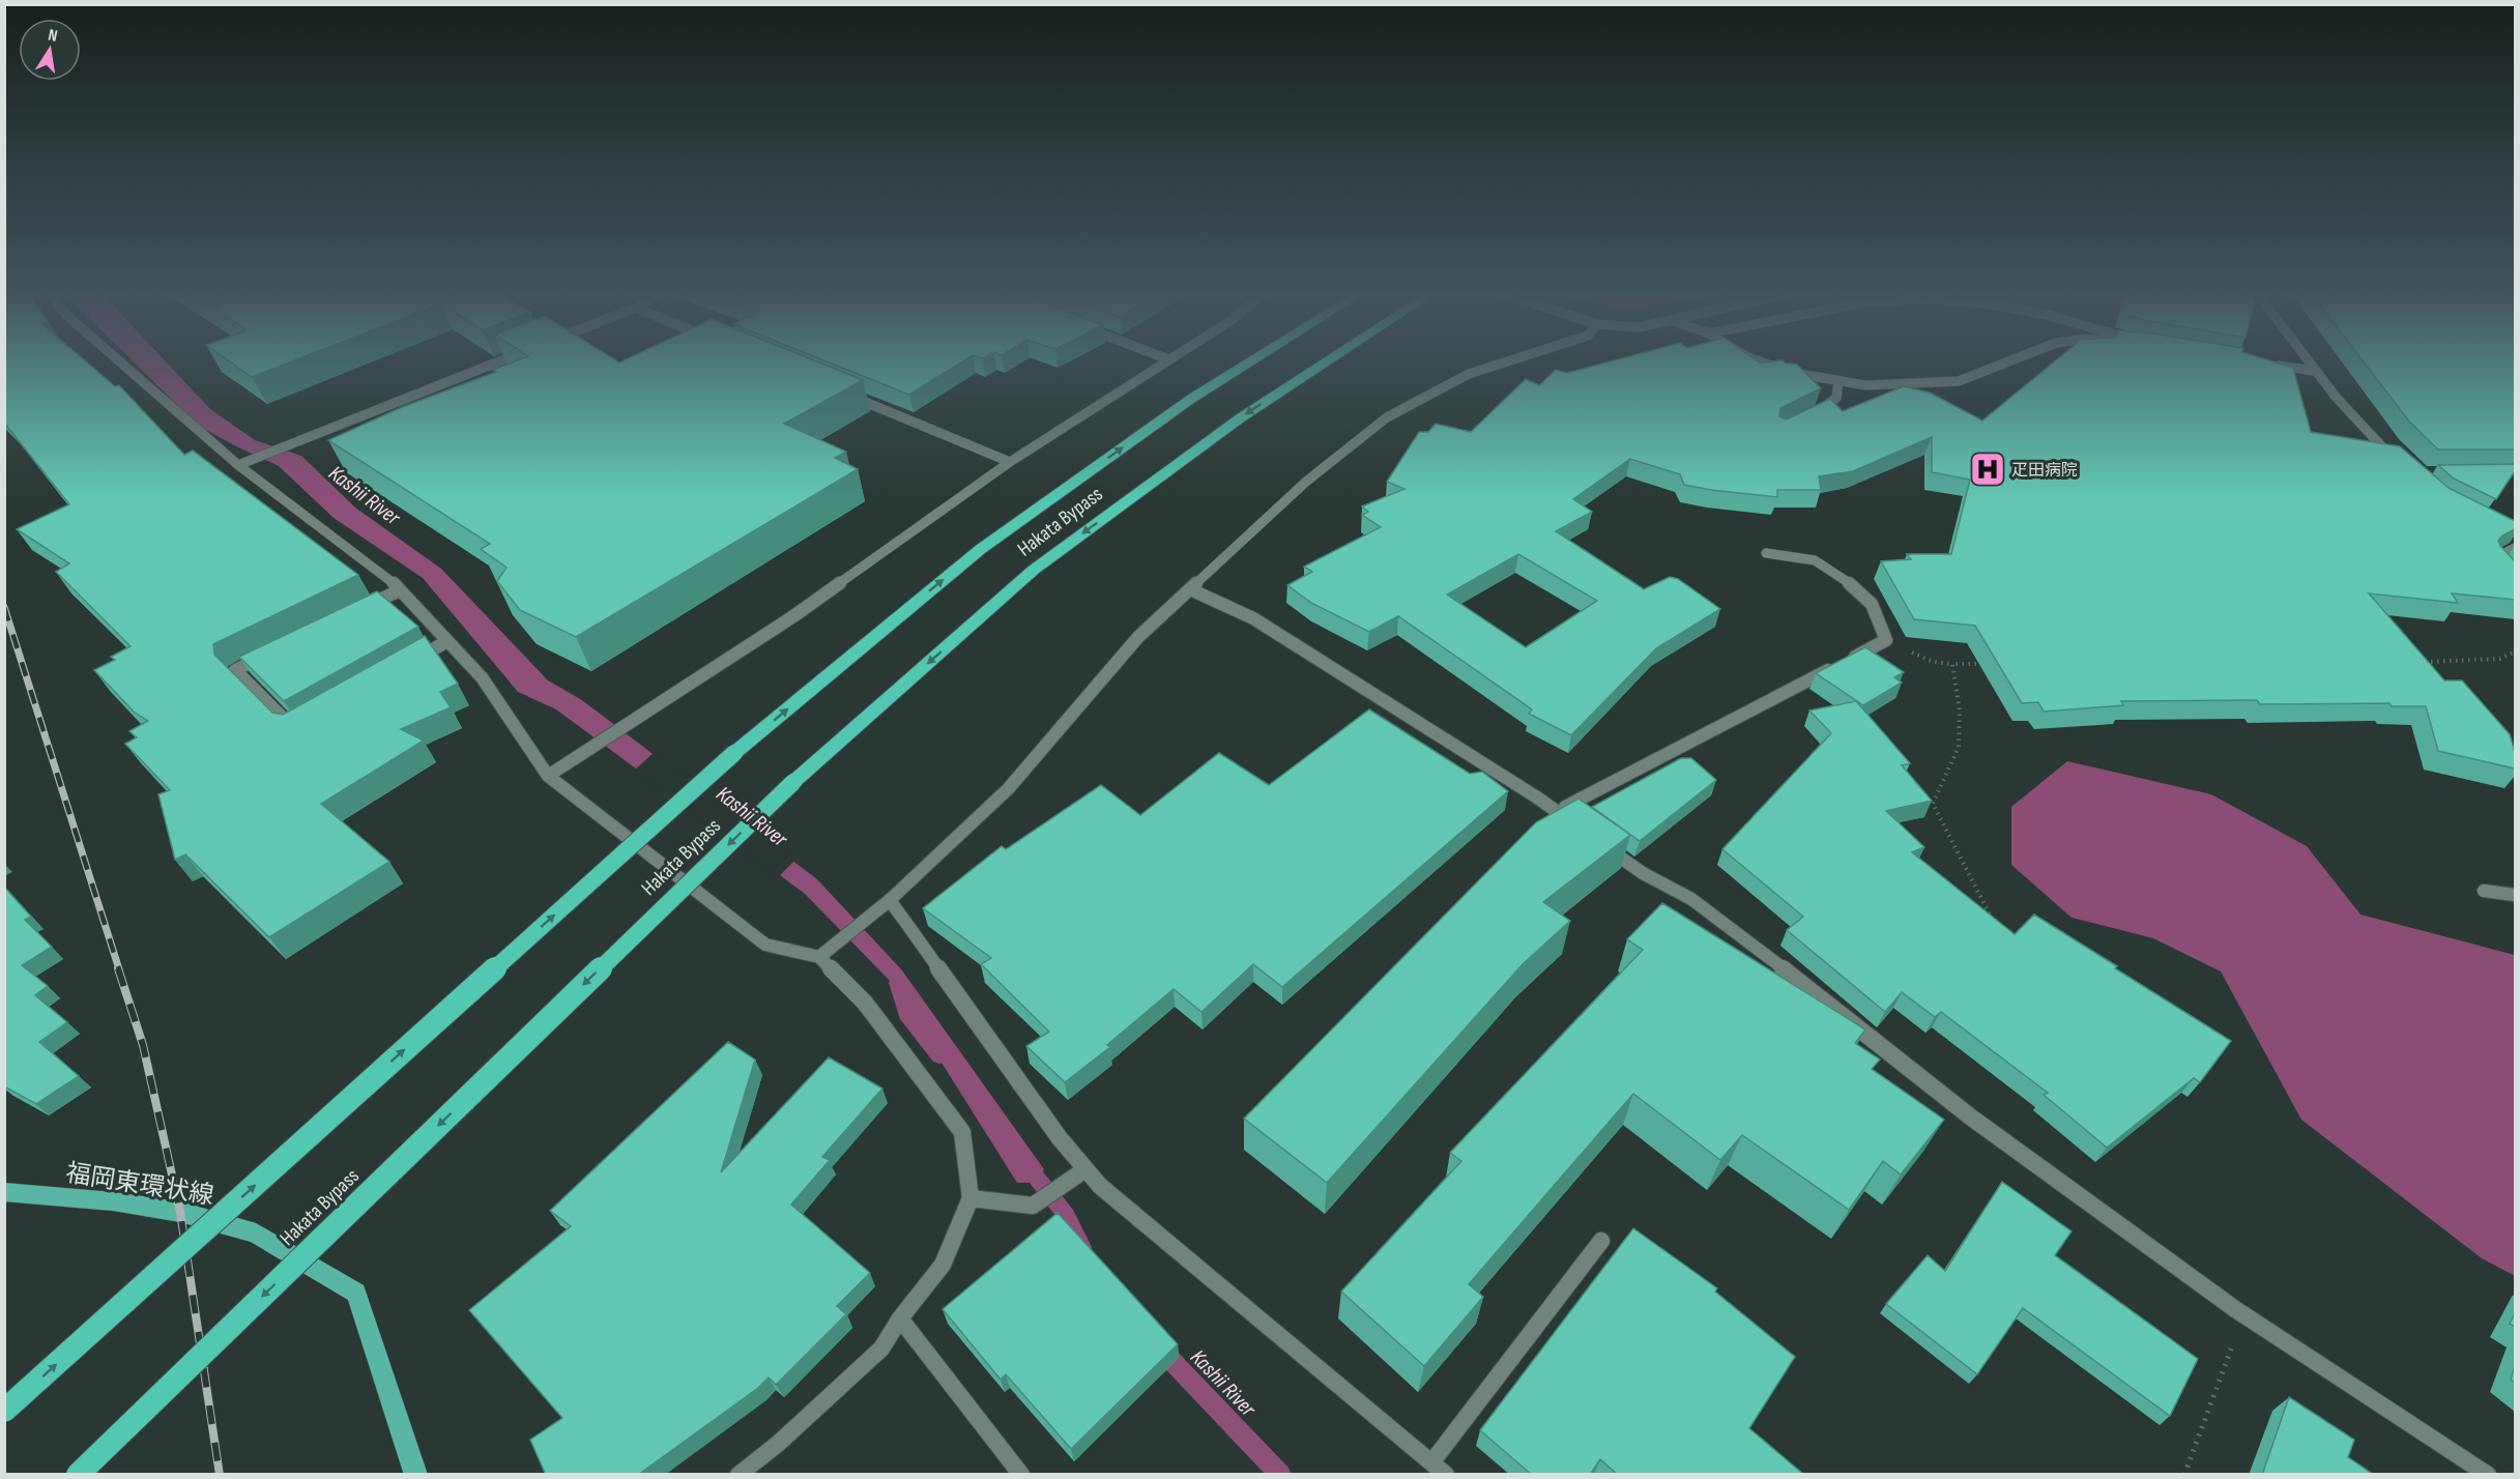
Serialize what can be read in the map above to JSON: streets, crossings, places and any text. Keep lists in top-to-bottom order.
{
  "streets": {
    "highway": ["Hakata Bypass"],
    "main road": ["福岡東環状線"]
  },
  "water": ["Kashii River"],
  "places": {
    "hospital": ["疋田病院"]
  },
  "north": "top"
}
